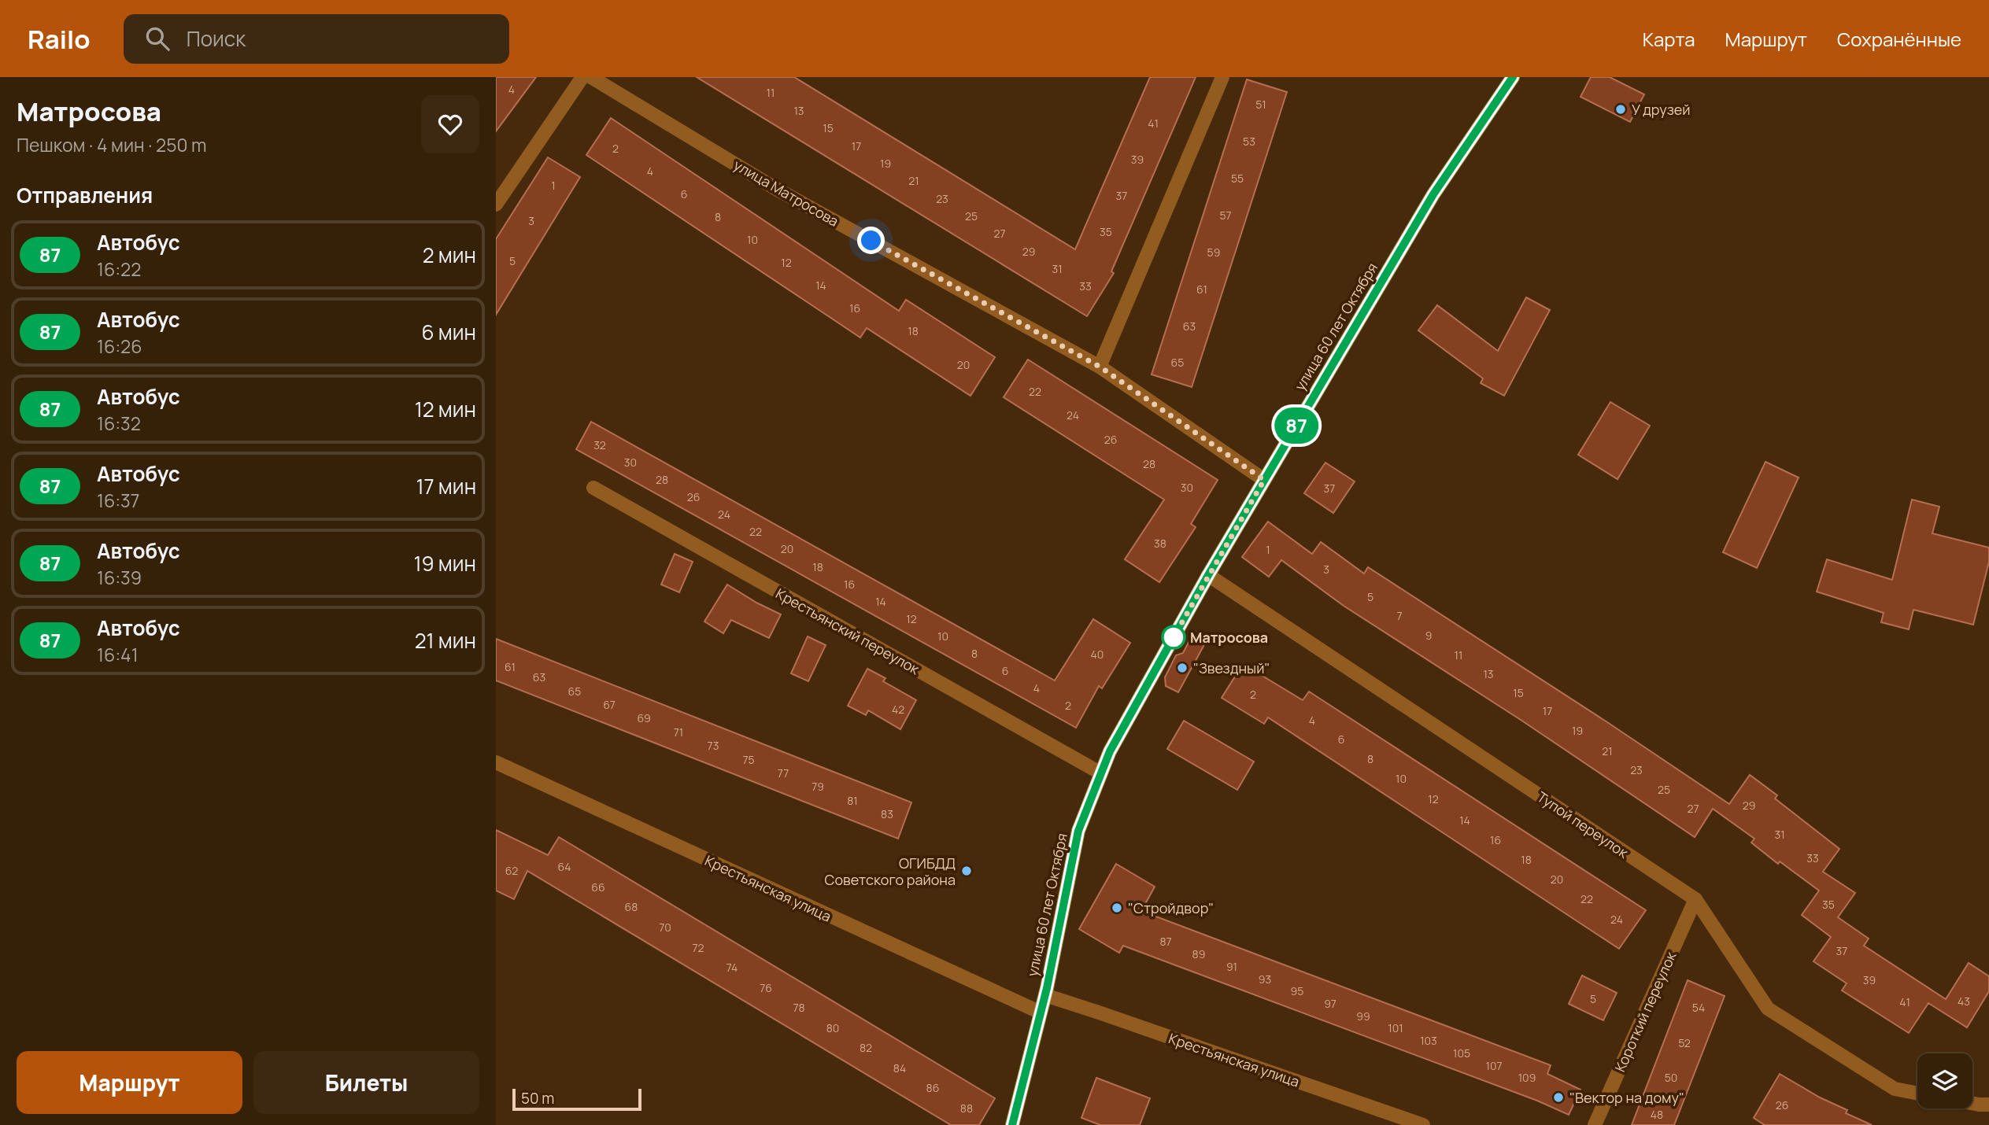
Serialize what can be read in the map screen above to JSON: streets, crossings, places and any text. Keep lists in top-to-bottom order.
{
  "streets": {
    "main road": ["улица 60 лет Октября"],
    "street": [
      "улица Матросова",
      "Крестьянский переулок",
      "Тупой переулок",
      "Крестьянская улица",
      "Короткий переулок"
    ]
  },
  "crossings": [
    ["улица Матросова", "улица 60 лет Октября"],
    ["улица 60 лет Октября", "Крестьянский переулок"],
    ["улица 60 лет Октября", "Тупой переулок"],
    ["улица 60 лет Октября", "Крестьянская улица"],
    ["Тупой переулок", "Короткий переулок"]
  ],
  "places": [
    "У друзей",
    "Матросова",
    "\"Звездный\"",
    "ОГИБДД Советского района",
    "\"Стройдвор\"",
    "\"Вектор на дому\""
  ],
  "lines": ["bus line 87"],
  "house_numbers": [
    "4",
    "11",
    "51",
    "13",
    "41",
    "15",
    "53",
    "17",
    "2",
    "39",
    "19",
    "4",
    "55",
    "21",
    "1",
    "6",
    "37",
    "23",
    "57",
    "25",
    "8",
    "3",
    "35",
    "27",
    "10",
    "29",
    "59",
    "5",
    "12",
    "31",
    "14",
    "33",
    "61",
    "16",
    "63",
    "18",
    "65",
    "20",
    "22",
    "24",
    "26",
    "32",
    "30",
    "28",
    "28",
    "30",
    "37",
    "26",
    "24",
    "22",
    "38",
    "20",
    "1",
    "18",
    "3",
    "16",
    "5",
    "14",
    "7",
    "12",
    "9",
    "10",
    "8",
    "40",
    "11",
    "61",
    "6",
    "13",
    "63",
    "4",
    "65",
    "15",
    "2",
    "67",
    "2",
    "42",
    "17",
    "69",
    "4",
    "19",
    "71",
    "6",
    "73",
    "21",
    "8",
    "75",
    "23",
    "77",
    "10",
    "79",
    "25",
    "12",
    "81",
    "29",
    "27",
    "83",
    "14",
    "31",
    "16",
    "33",
    "18",
    "64",
    "62",
    "20",
    "66",
    "22",
    "35",
    "68",
    "24",
    "70",
    "87",
    "72",
    "37",
    "89",
    "91",
    "74",
    "93",
    "39",
    "76",
    "95",
    "5",
    "43",
    "41",
    "97",
    "78",
    "54",
    "99",
    "80",
    "101",
    "103",
    "52",
    "82",
    "105",
    "107",
    "84",
    "109",
    "50",
    "86",
    "26",
    "88",
    "48"
  ],
  "scale_bar": "50 m",
  "page": {
    "header": "Railo",
    "search": "Поиск",
    "nav": ["Карта", "Маршрут", "Сохранённые"],
    "heading": [
      ["Матросова", "Пешком · 4 мин · 250 m"],
      "Отправления"
    ],
    "on_map": "87",
    "list": [
      {
        "mark": "87",
        "name": "Автобус",
        "note": "16:22",
        "value": "2 мин"
      },
      {
        "mark": "87",
        "name": "Автобус",
        "note": "16:26",
        "value": "6 мин"
      },
      {
        "mark": "87",
        "name": "Автобус",
        "note": "16:32",
        "value": "12 мин"
      },
      {
        "mark": "87",
        "name": "Автобус",
        "note": "16:37",
        "value": "17 мин"
      },
      {
        "mark": "87",
        "name": "Автобус",
        "note": "16:39",
        "value": "19 мин"
      },
      {
        "mark": "87",
        "name": "Автобус",
        "note": "16:41",
        "value": "21 мин"
      }
    ],
    "buttons": ["Маршрут", "Билеты"],
    "scale": "50 m"
  }
}
